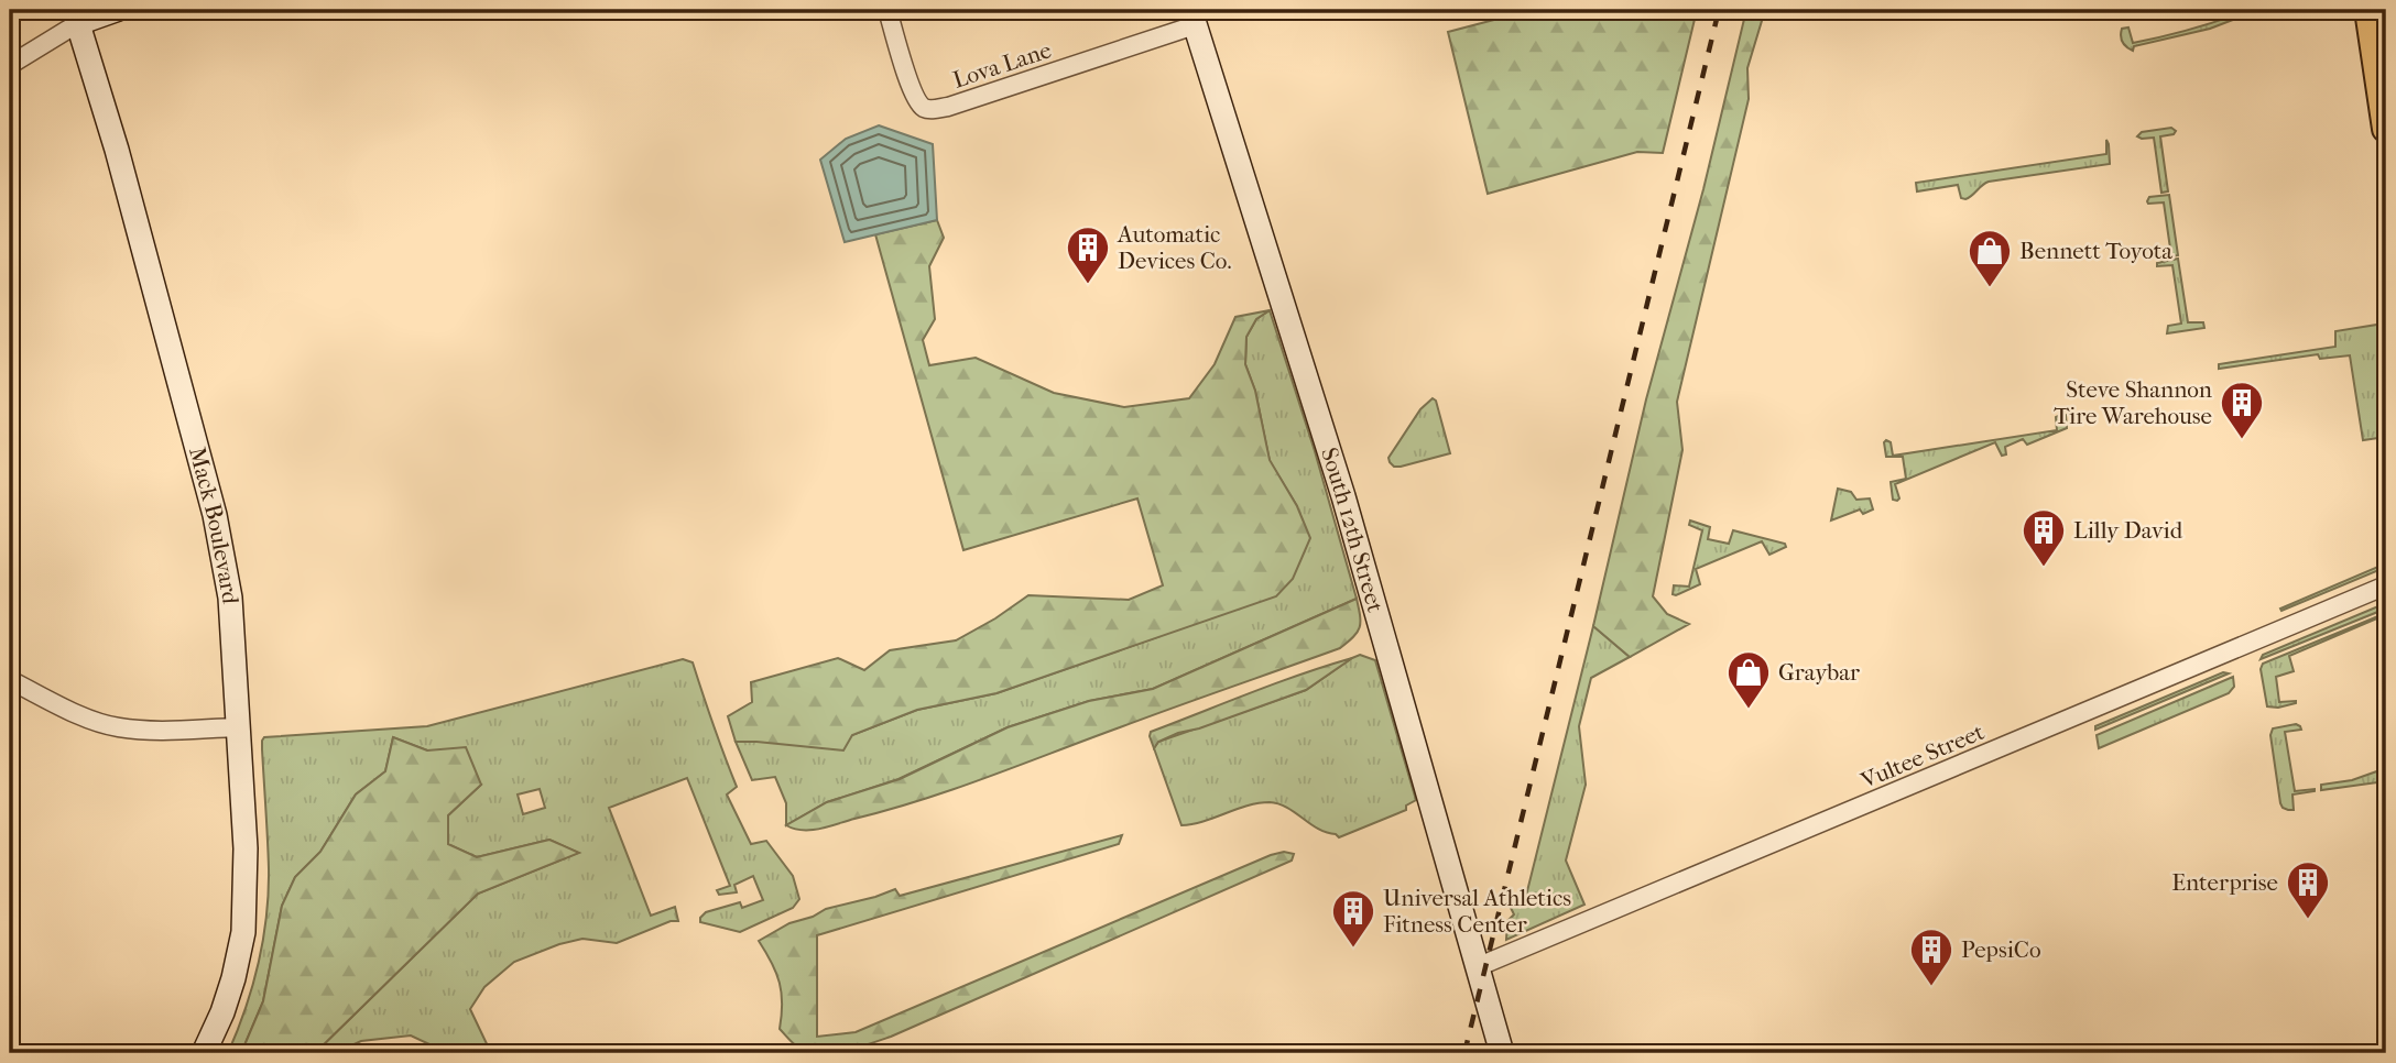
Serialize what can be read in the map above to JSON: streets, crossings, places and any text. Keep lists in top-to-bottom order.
{
  "streets": {
    "street": [
      "Lova Lane",
      "Mack Boulevard",
      "South 12th Street",
      "Vultee Street"
    ]
  },
  "crossings": [
    ["Lova Lane", "South 12th Street"],
    ["South 12th Street", "Vultee Street"]
  ],
  "places": {
    "building": [
      "Automatic Devices Co.",
      "Steve Shannon Tire Warehouse",
      "Lilly David",
      "Enterprise",
      "Universal Athletics Fitness Center",
      "PepsiCo"
    ],
    "shop": ["Bennett Toyota", "Graybar"]
  }
}
